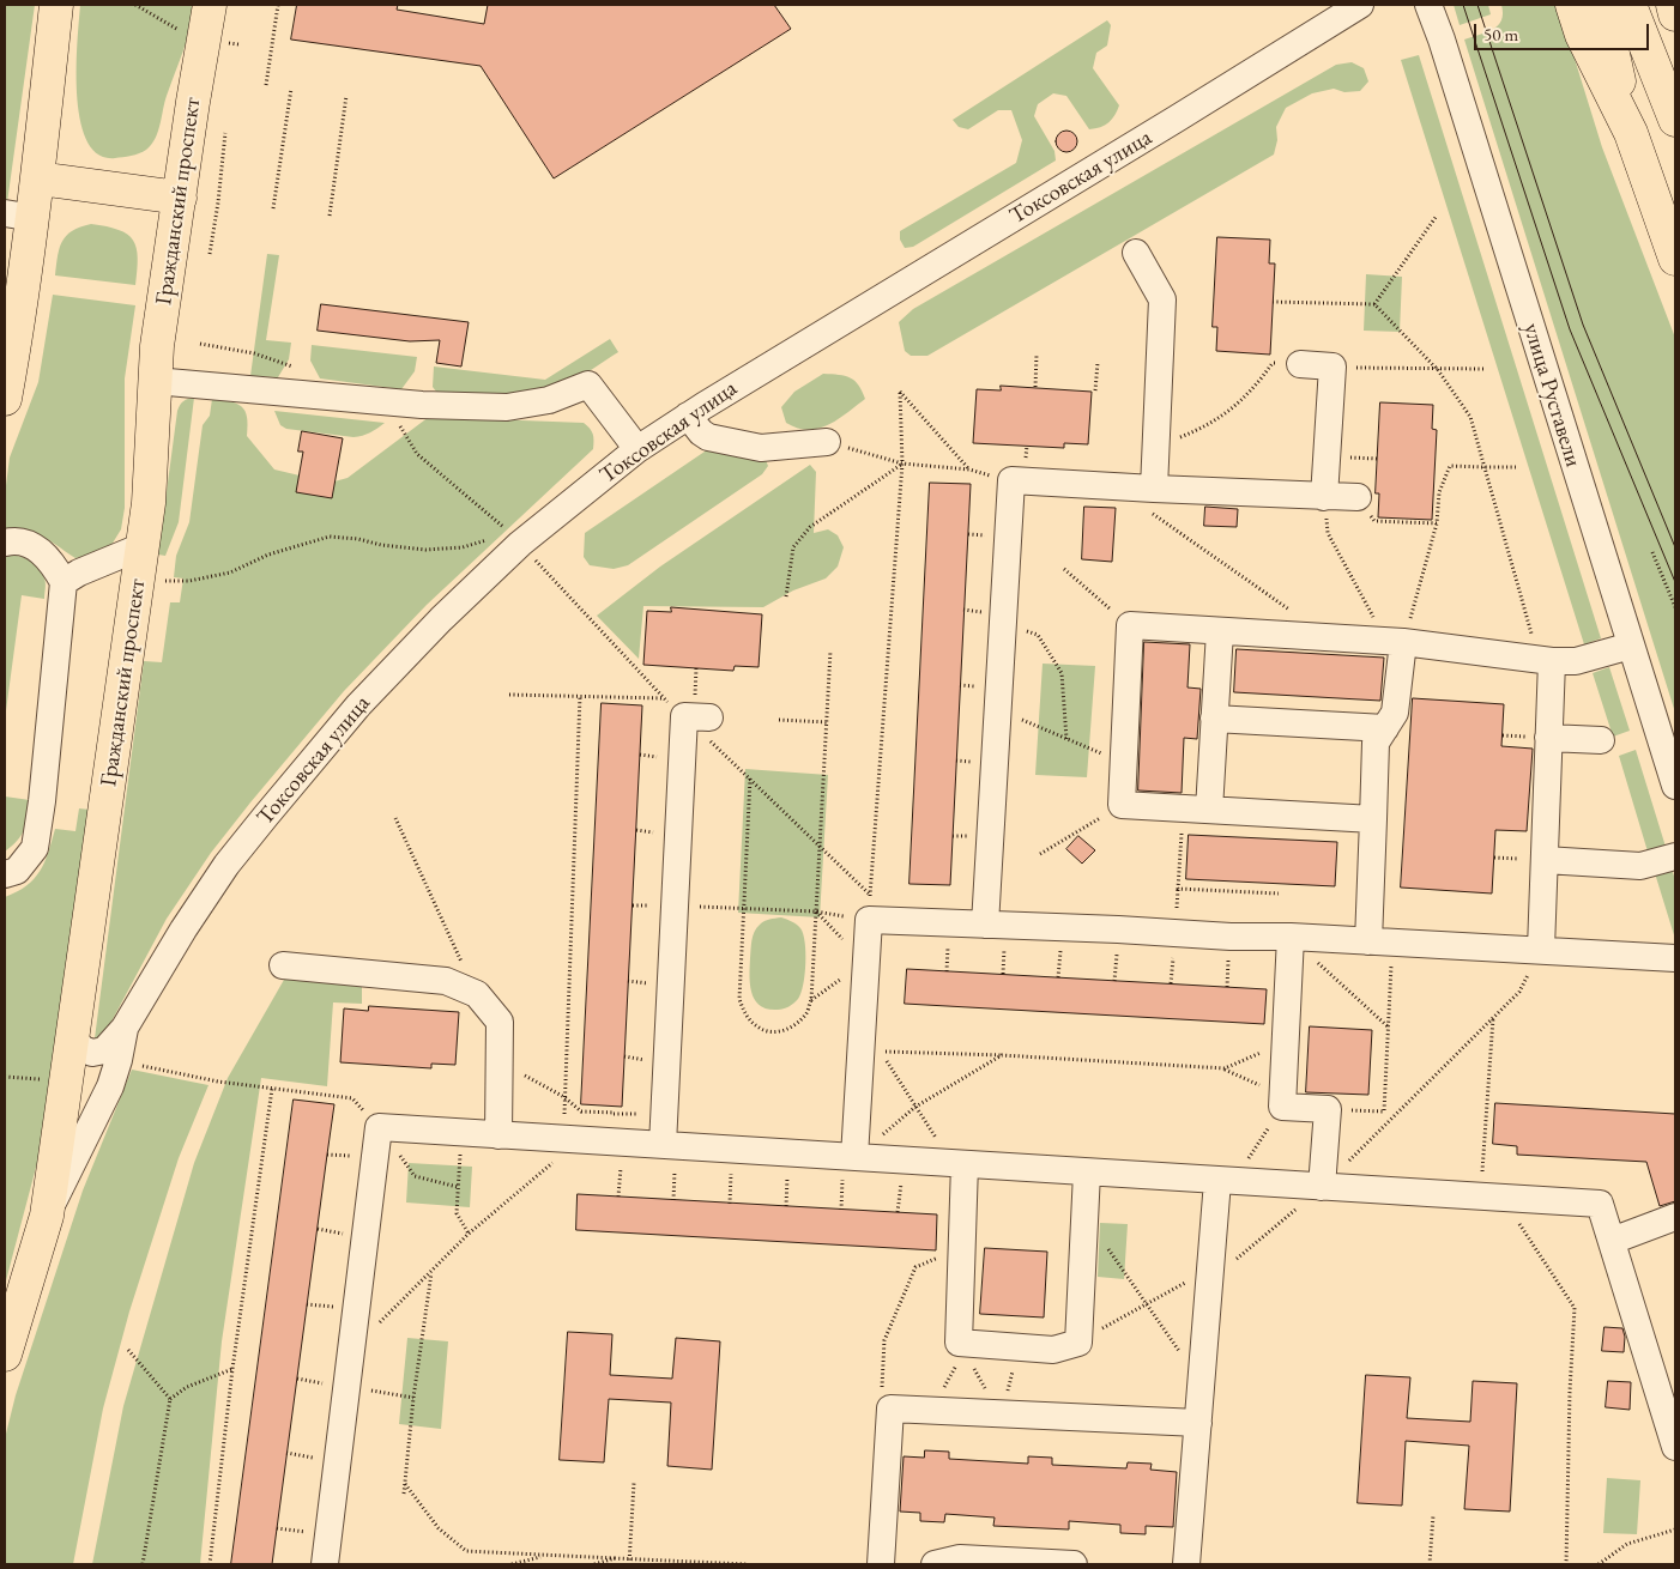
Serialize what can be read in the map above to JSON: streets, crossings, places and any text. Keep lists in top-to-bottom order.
{
  "streets": {
    "main road": ["Гражданский проспект"],
    "street": ["Токсовская улица", "улица Руставели"]
  },
  "crossings": [
    ["Токсовская улица", "Гражданский проспект"]
  ],
  "scale_bar": "50 m"
}
